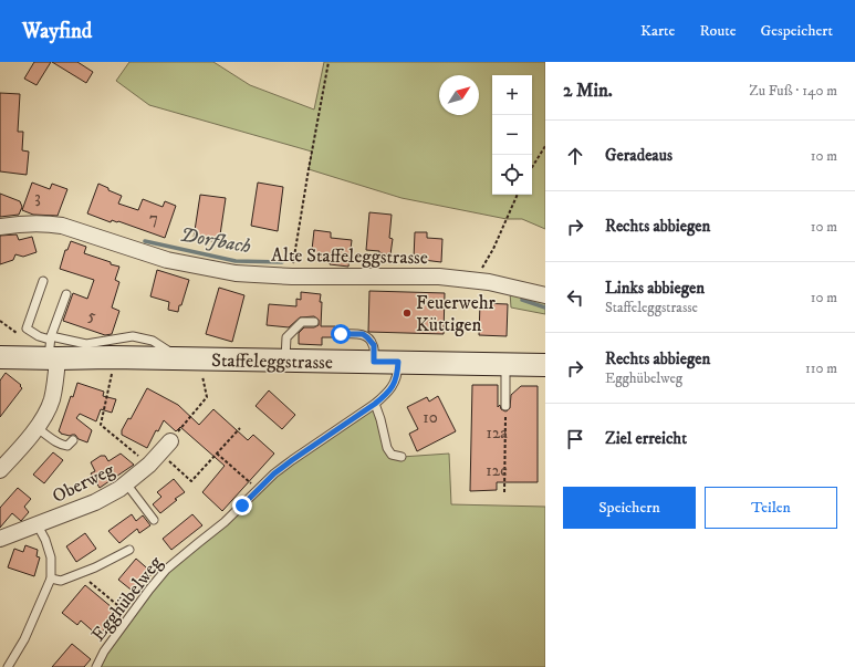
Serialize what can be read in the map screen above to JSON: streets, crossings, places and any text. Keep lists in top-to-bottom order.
{
  "streets": {
    "street": ["Alte Staffeleggstrasse", "Staffeleggstrasse", "Oberweg"],
    "lane": ["Egghübelweg"]
  },
  "crossings": [
    ["Staffeleggstrasse", "Egghübelweg"]
  ],
  "water": ["Dorfbach"],
  "places": ["Feuerwehr Küttigen"],
  "house_numbers": [
    "3",
    "7",
    "5",
    "10",
    "12a",
    "12c"
  ],
  "north": "top right",
  "page": {
    "header": "Wayfind",
    "nav": ["Karte", "Route", "Gespeichert"],
    "heading": ["2 Min.", "Zu Fuß · 140 m"],
    "map_buttons": ["+", "−"],
    "list": [
      ["Geradeaus", "10 m"],
      ["Rechts abbiegen", "10 m"],
      ["Links abbiegen", "Staffeleggstrasse", "10 m"],
      ["Rechts abbiegen", "Egghübelweg", "110 m"],
      "Ziel erreicht"
    ],
    "buttons": ["Speichern", "Teilen"]
  }
}
